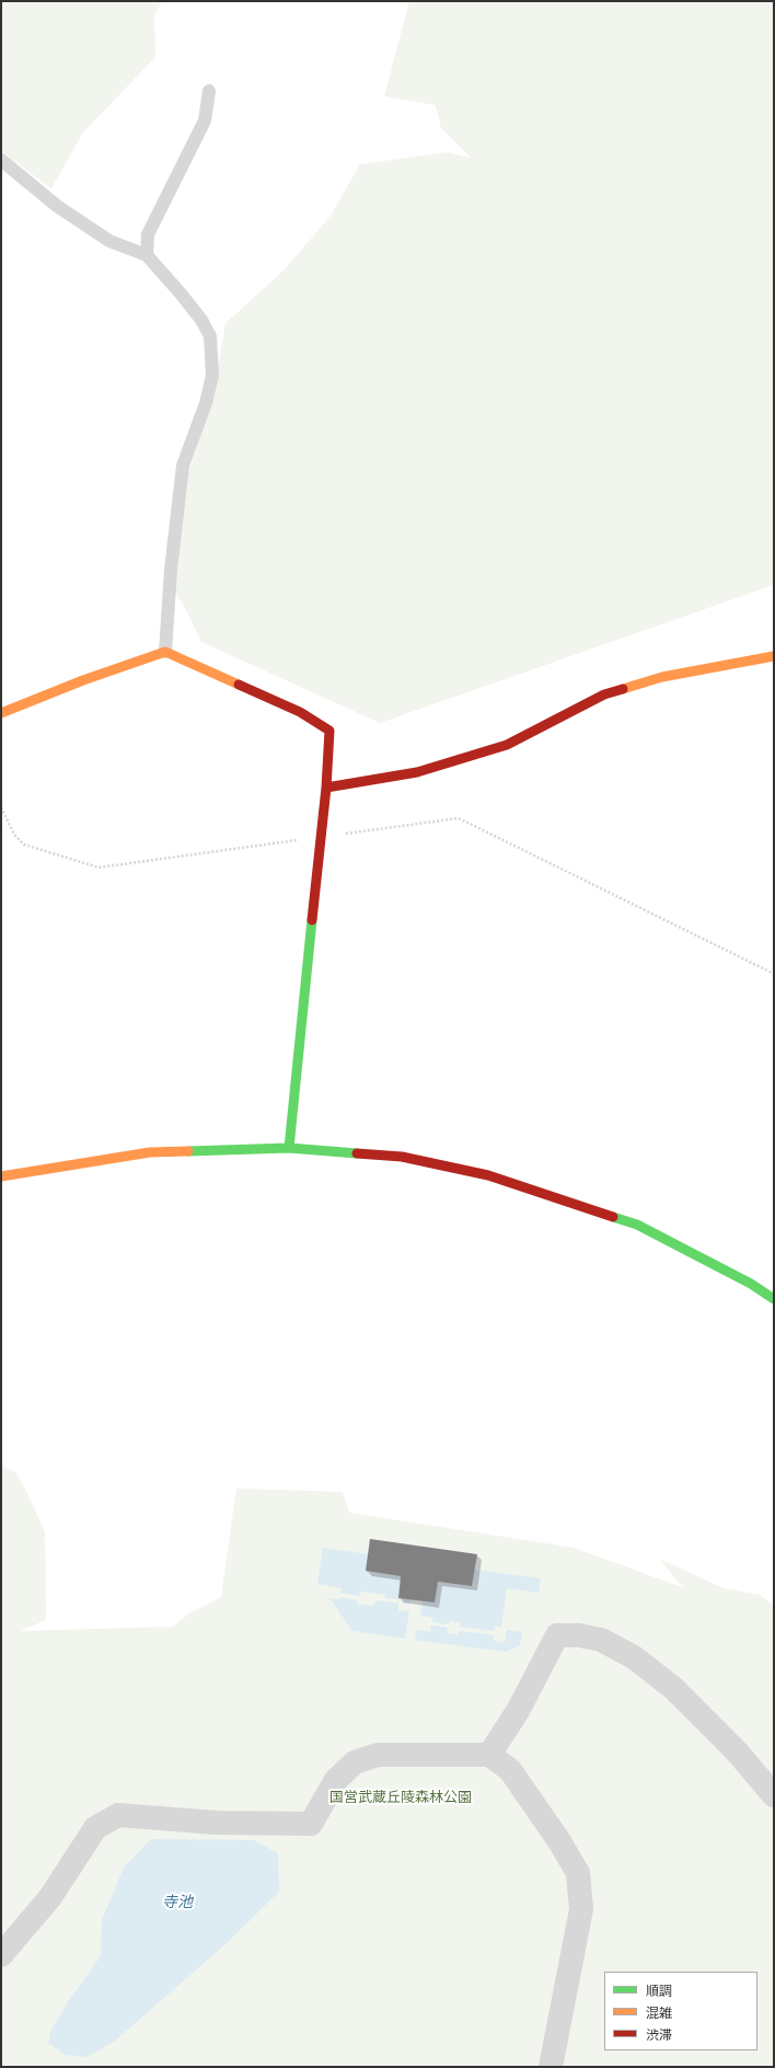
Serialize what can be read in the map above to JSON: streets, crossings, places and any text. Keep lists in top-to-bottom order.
{
  "water": ["寺池"],
  "parks": ["国営武蔵丘陵森林公園"],
  "legend": ["順調", "混雑", "渋滞"]
}
